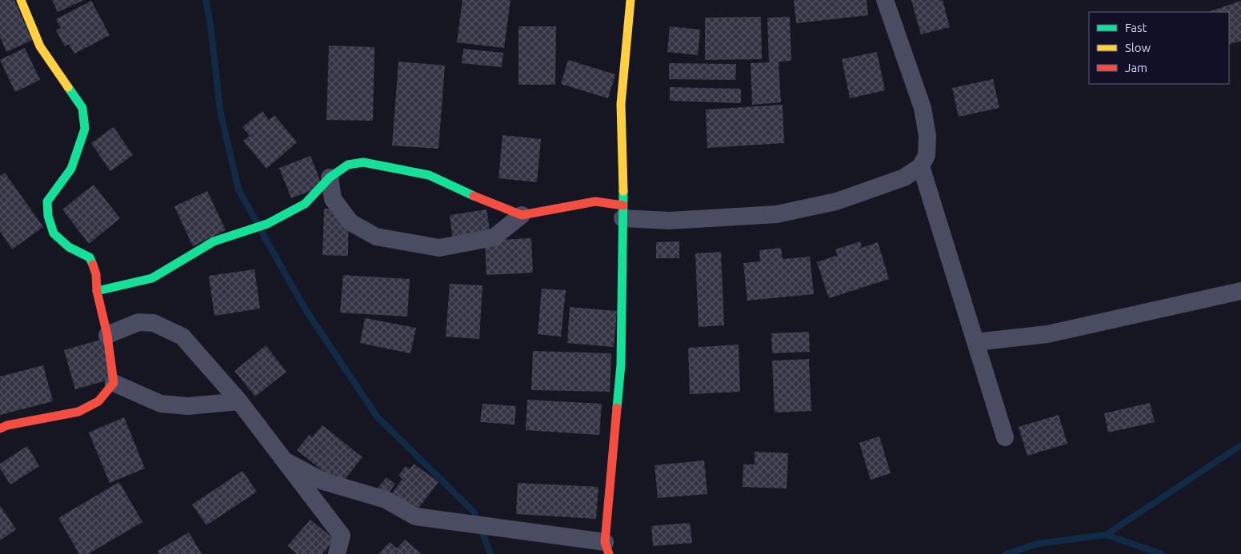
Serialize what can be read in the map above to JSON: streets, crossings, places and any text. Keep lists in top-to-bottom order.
{
  "legend": ["Fast", "Slow", "Jam"]
}
